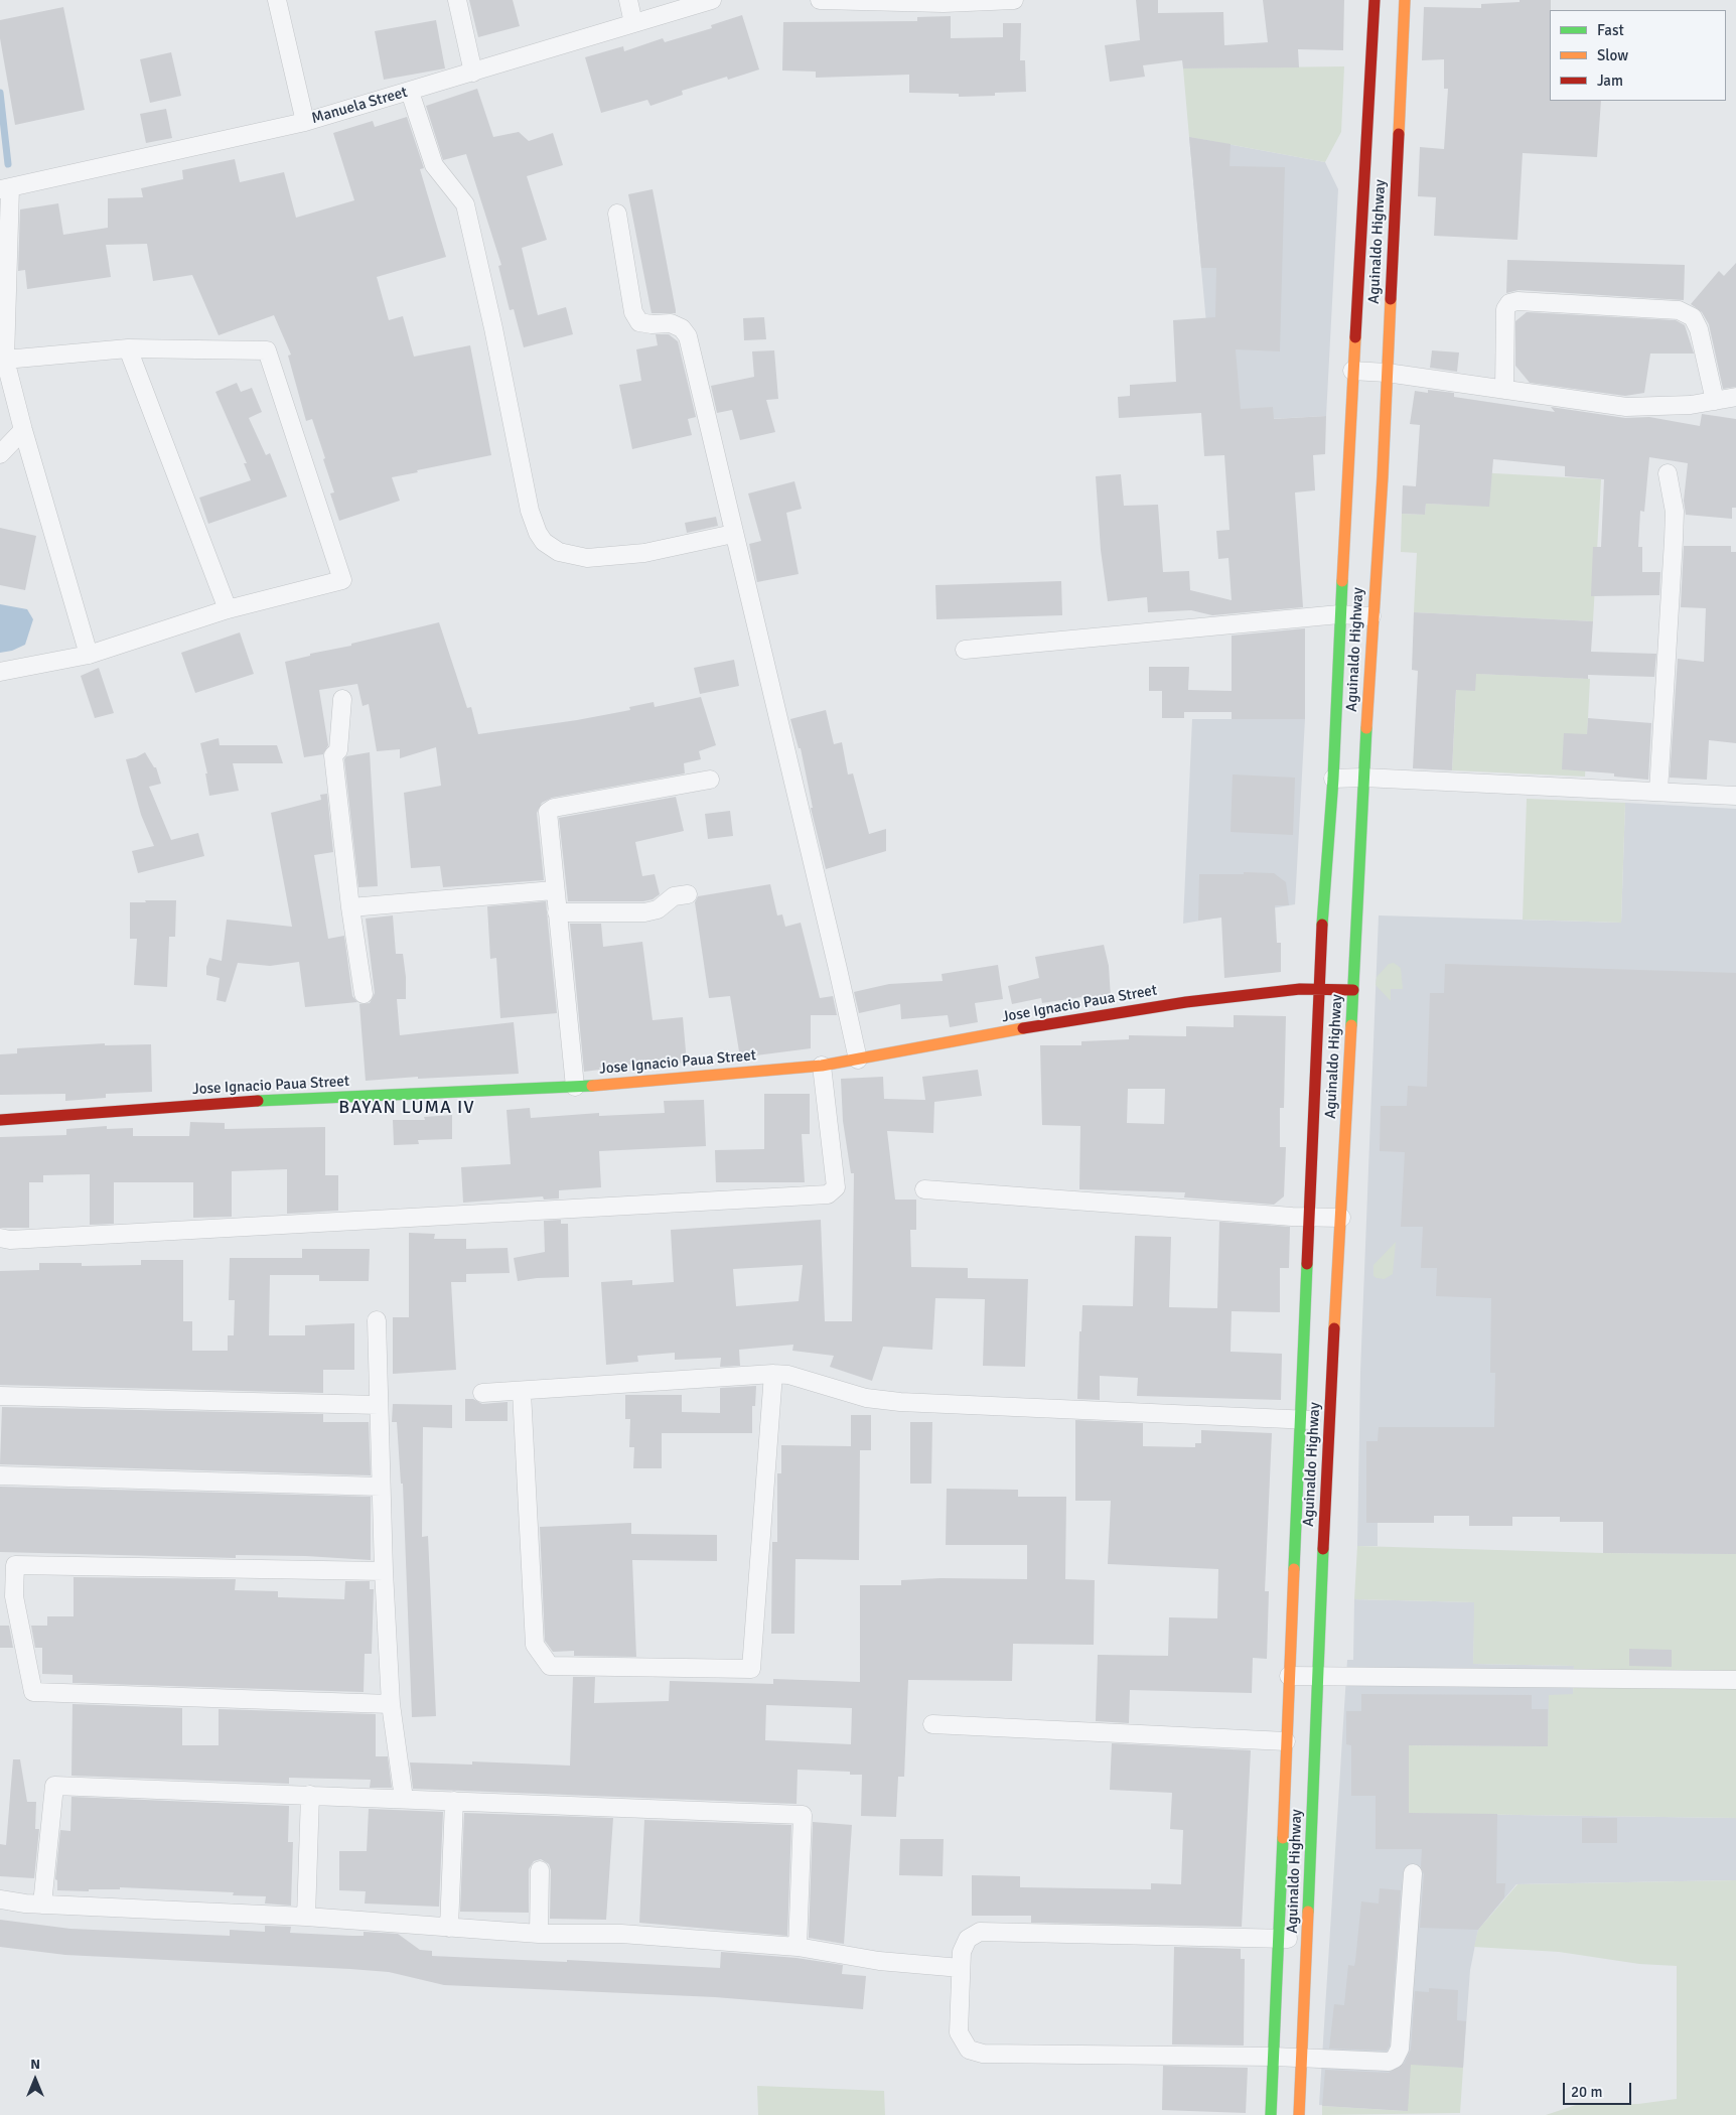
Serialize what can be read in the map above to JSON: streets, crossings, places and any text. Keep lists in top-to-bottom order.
{
  "streets": {
    "main road": ["Aguinaldo Highway", "Jose Ignacio Paua Street"],
    "street": ["Manuela Street"]
  },
  "crossings": [
    ["Aguinaldo Highway", "Jose Ignacio Paua Street"]
  ],
  "districts": ["BAYAN LUMA IV"],
  "legend": ["Fast", "Slow", "Jam"],
  "scale_bar": "20 m",
  "north": "top"
}
